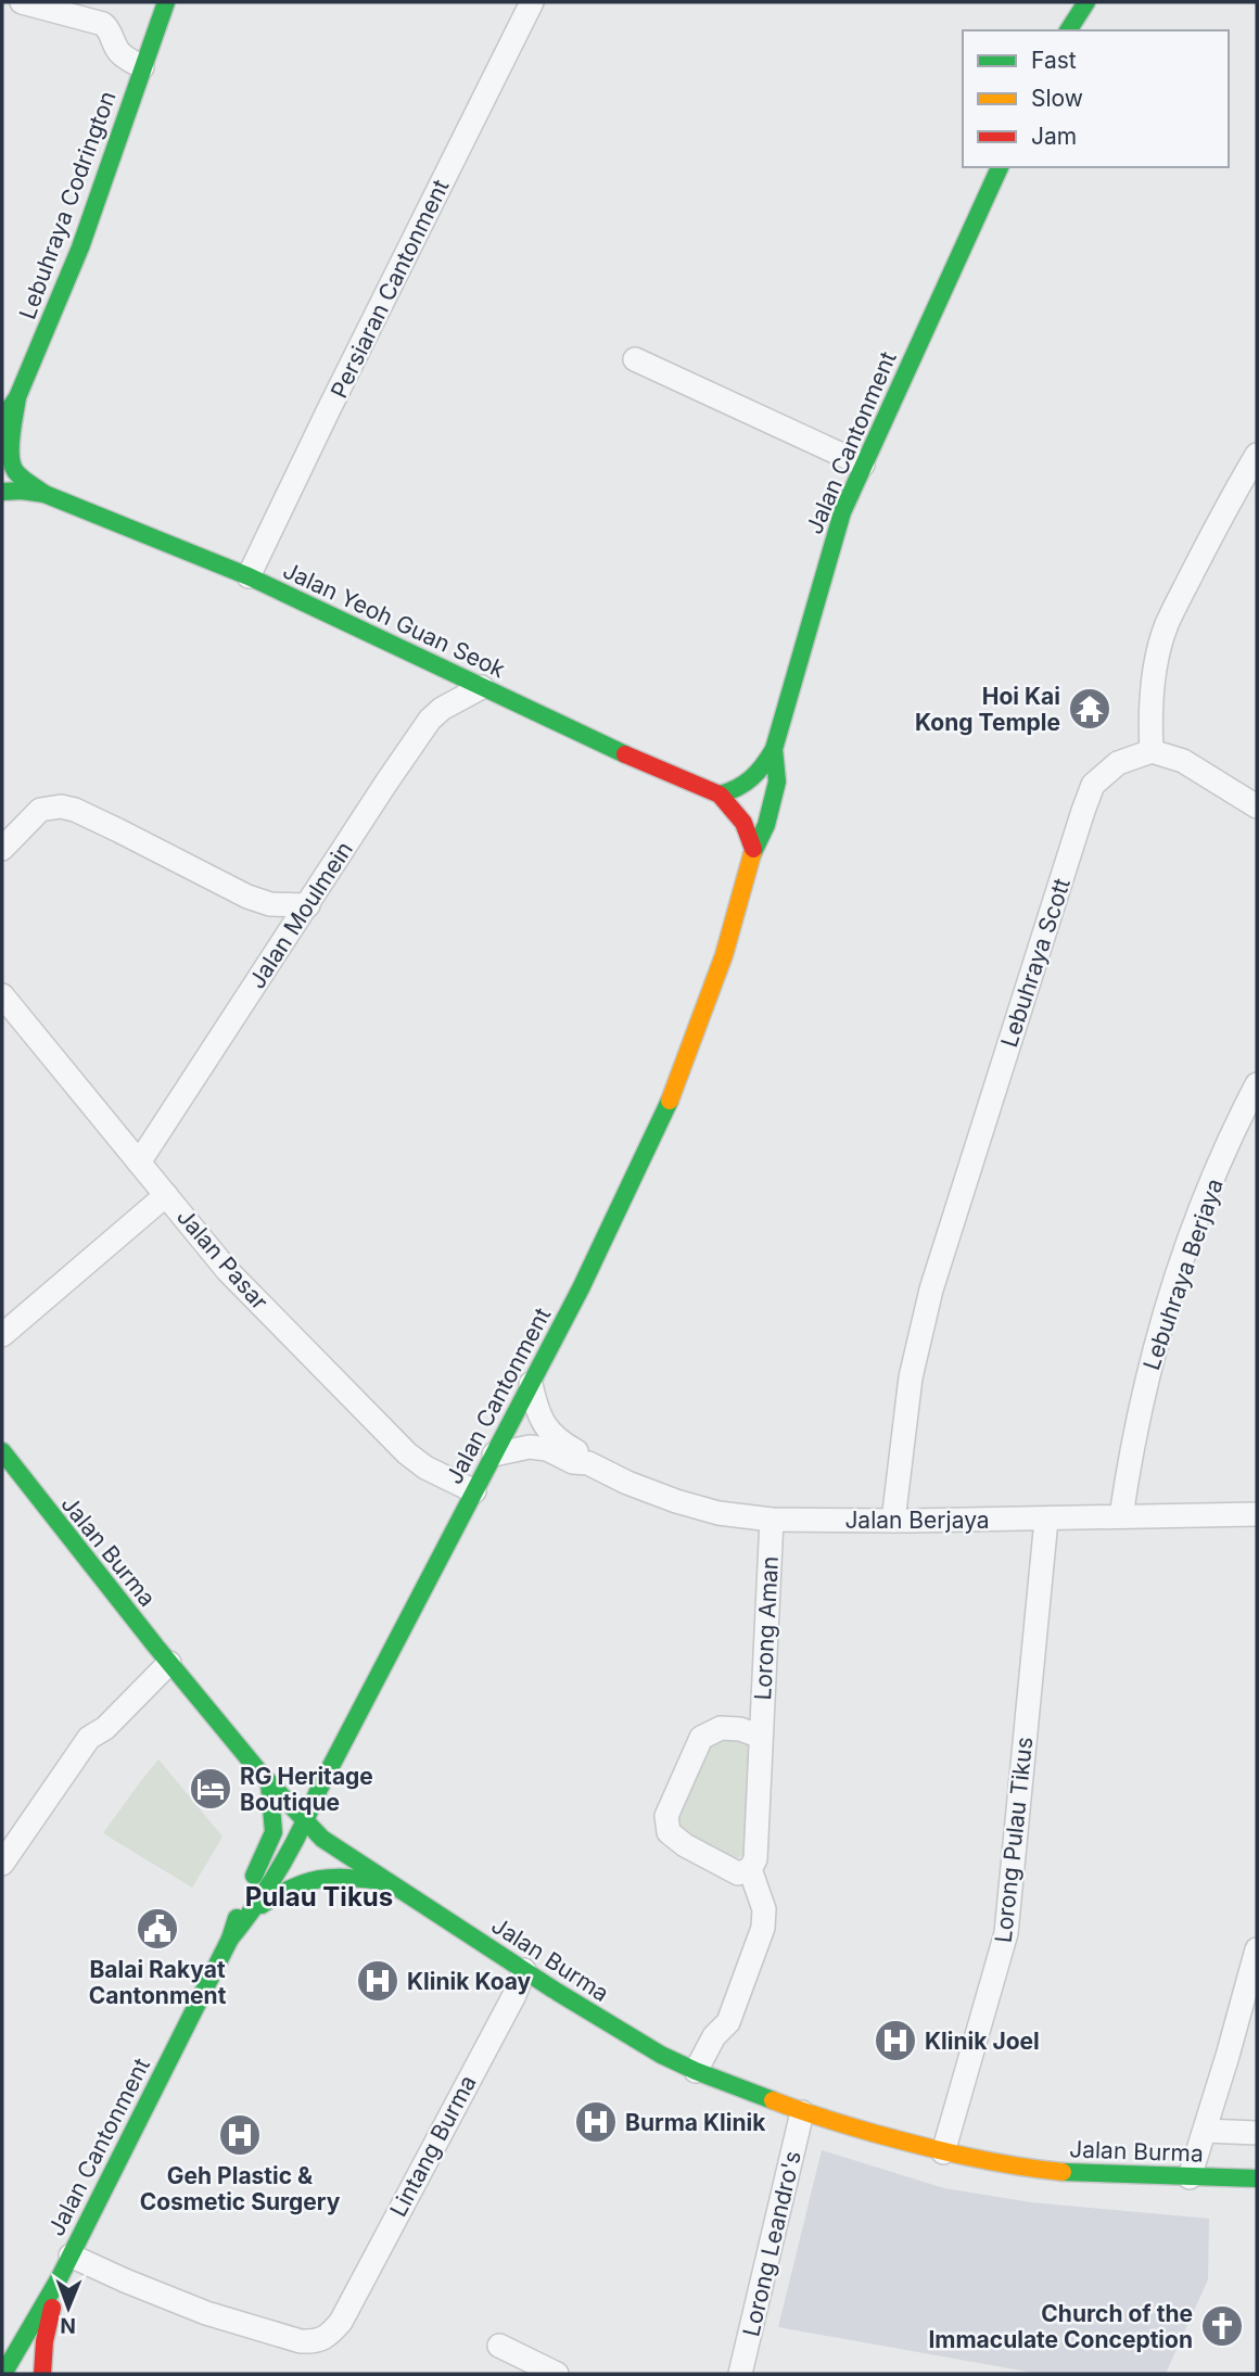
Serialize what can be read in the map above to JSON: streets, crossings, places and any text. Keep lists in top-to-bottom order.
{
  "streets": {
    "main road": [
      "Lebuhraya Codrington",
      "Jalan Cantonment",
      "Jalan Yeoh Guan Seok",
      "Jalan Burma"
    ],
    "street": [
      "Persiaran Cantonment",
      "Jalan Moulmein",
      "Lebuhraya Scott",
      "Jalan Pasar",
      "Lebuhraya Berjaya",
      "Jalan Berjaya",
      "Lorong Aman",
      "Lorong Pulau Tikus",
      "Lintang Burma",
      "Lorong Leandro's"
    ]
  },
  "crossings": [
    ["Lebuhraya Codrington", "Jalan Yeoh Guan Seok"],
    ["Persiaran Cantonment", "Jalan Yeoh Guan Seok"],
    ["Jalan Cantonment", "Jalan Yeoh Guan Seok"],
    ["Jalan Cantonment", "Jalan Pasar"],
    ["Jalan Cantonment", "Jalan Berjaya"],
    ["Jalan Cantonment", "Jalan Burma"],
    ["Jalan Cantonment", "Lintang Burma"],
    ["Jalan Yeoh Guan Seok", "Jalan Moulmein"],
    ["Jalan Moulmein", "Jalan Pasar"],
    ["Lebuhraya Scott", "Jalan Berjaya"],
    ["Lebuhraya Berjaya", "Jalan Berjaya"],
    ["Jalan Berjaya", "Lorong Aman"],
    ["Jalan Berjaya", "Lorong Pulau Tikus"],
    ["Jalan Burma", "Lorong Pulau Tikus"],
    ["Jalan Burma", "Lintang Burma"],
    ["Jalan Burma", "Lorong Leandro's"]
  ],
  "districts": ["Pulau Tikus"],
  "places": {
    "temple": ["Hoi Kai Kong Temple"],
    "hotel": ["RG Heritage Boutique"],
    "public building": ["Balai Rakyat Cantonment"],
    "hospital": [
      "Klinik Koay",
      "Klinik Joel",
      "Burma Klinik",
      "Geh Plastic & Cosmetic Surgery"
    ],
    "church": ["Church of the Immaculate Conception"]
  },
  "legend": ["Fast", "Slow", "Jam"],
  "north": "bottom"
}
